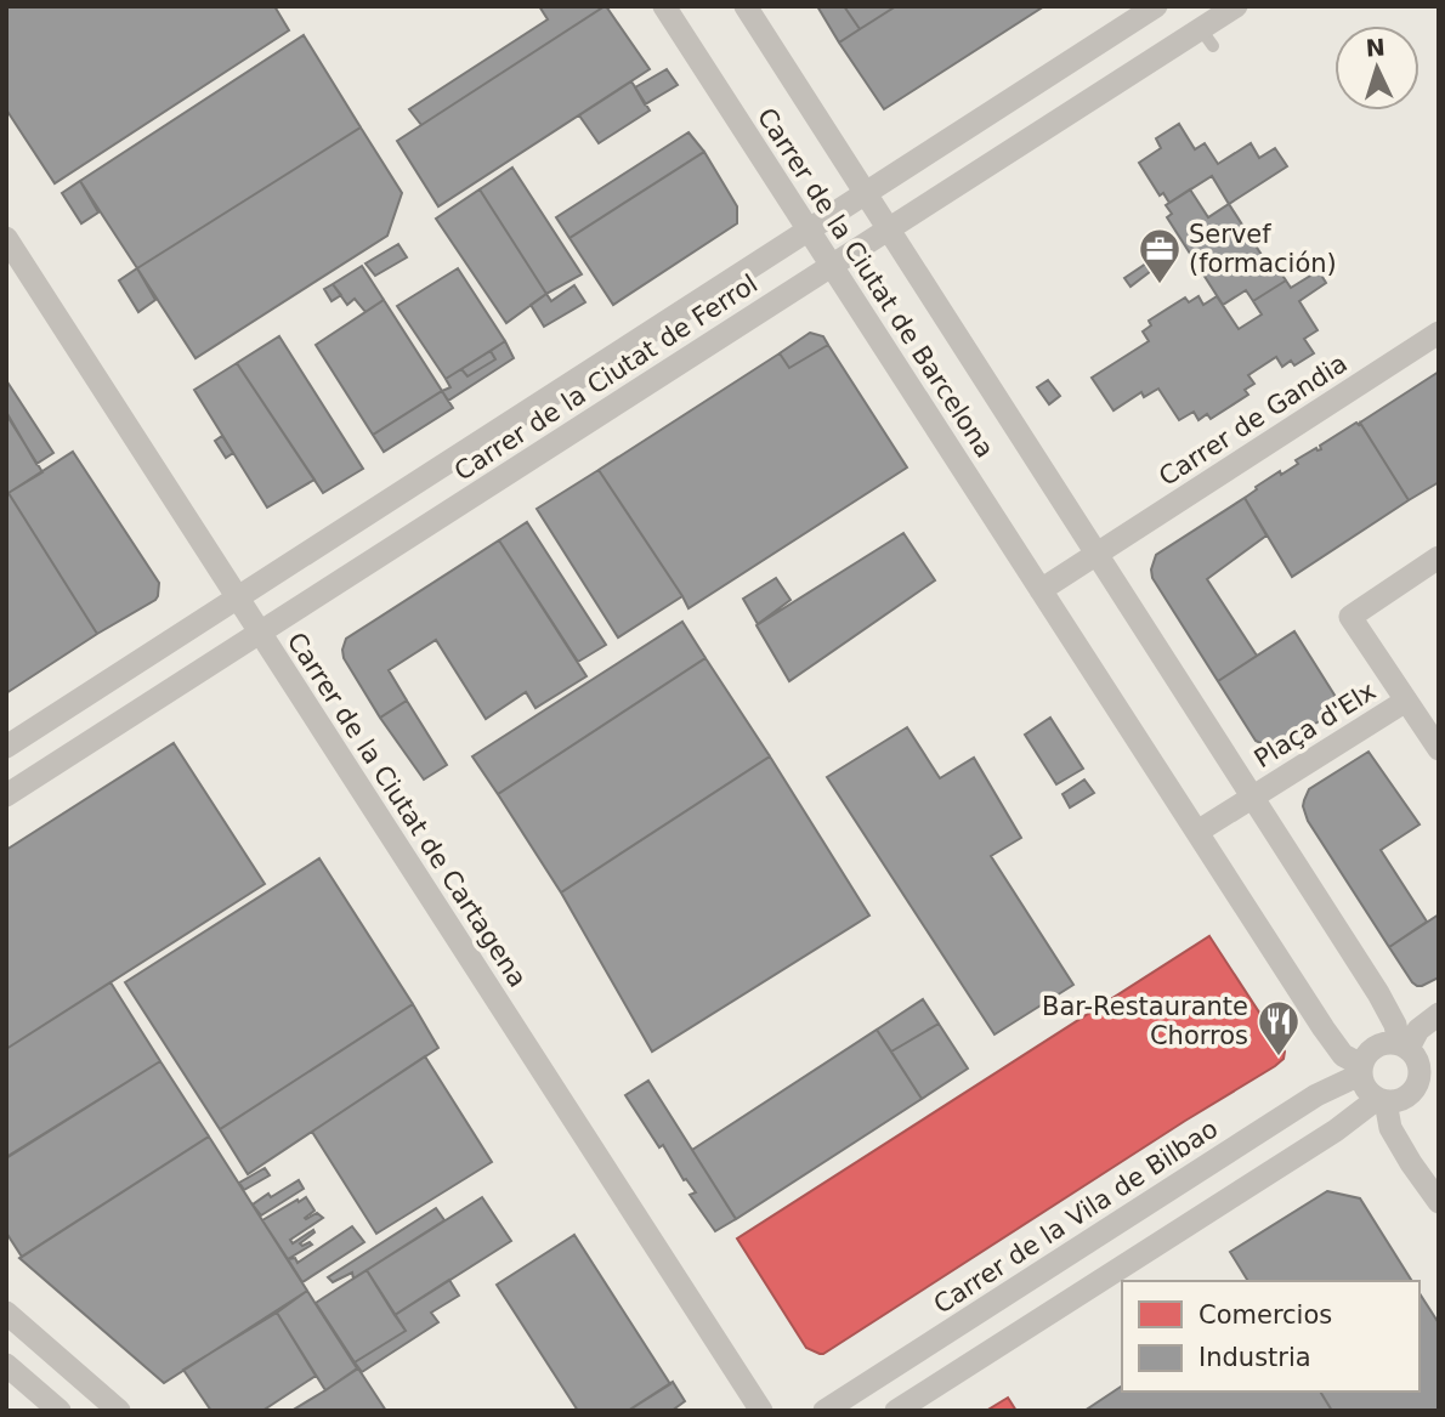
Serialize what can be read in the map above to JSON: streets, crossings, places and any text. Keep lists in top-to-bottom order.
{
  "streets": {
    "street": [
      "Carrer de la Ciutat de Barcelona",
      "Carrer de la Ciutat de Ferrol",
      "Carrer de Gandia",
      "Plaça d'Elx",
      "Carrer de la Ciutat de Cartagena",
      "Carrer de la Vila de Bilbao"
    ]
  },
  "crossings": [
    ["Carrer de la Ciutat de Barcelona", "Carrer de la Ciutat de Ferrol"],
    ["Carrer de la Ciutat de Barcelona", "Carrer de Gandia"],
    ["Carrer de la Ciutat de Barcelona", "Plaça d'Elx"],
    ["Carrer de la Ciutat de Barcelona", "Carrer de la Vila de Bilbao"],
    ["Carrer de la Ciutat de Ferrol", "Carrer de la Ciutat de Cartagena"]
  ],
  "places": {
    "office": ["Servef (formación)"],
    "restaurant": ["Bar-Restaurante Chorros"]
  },
  "legend": ["Comercios", "Industria"],
  "north": "top"
}
